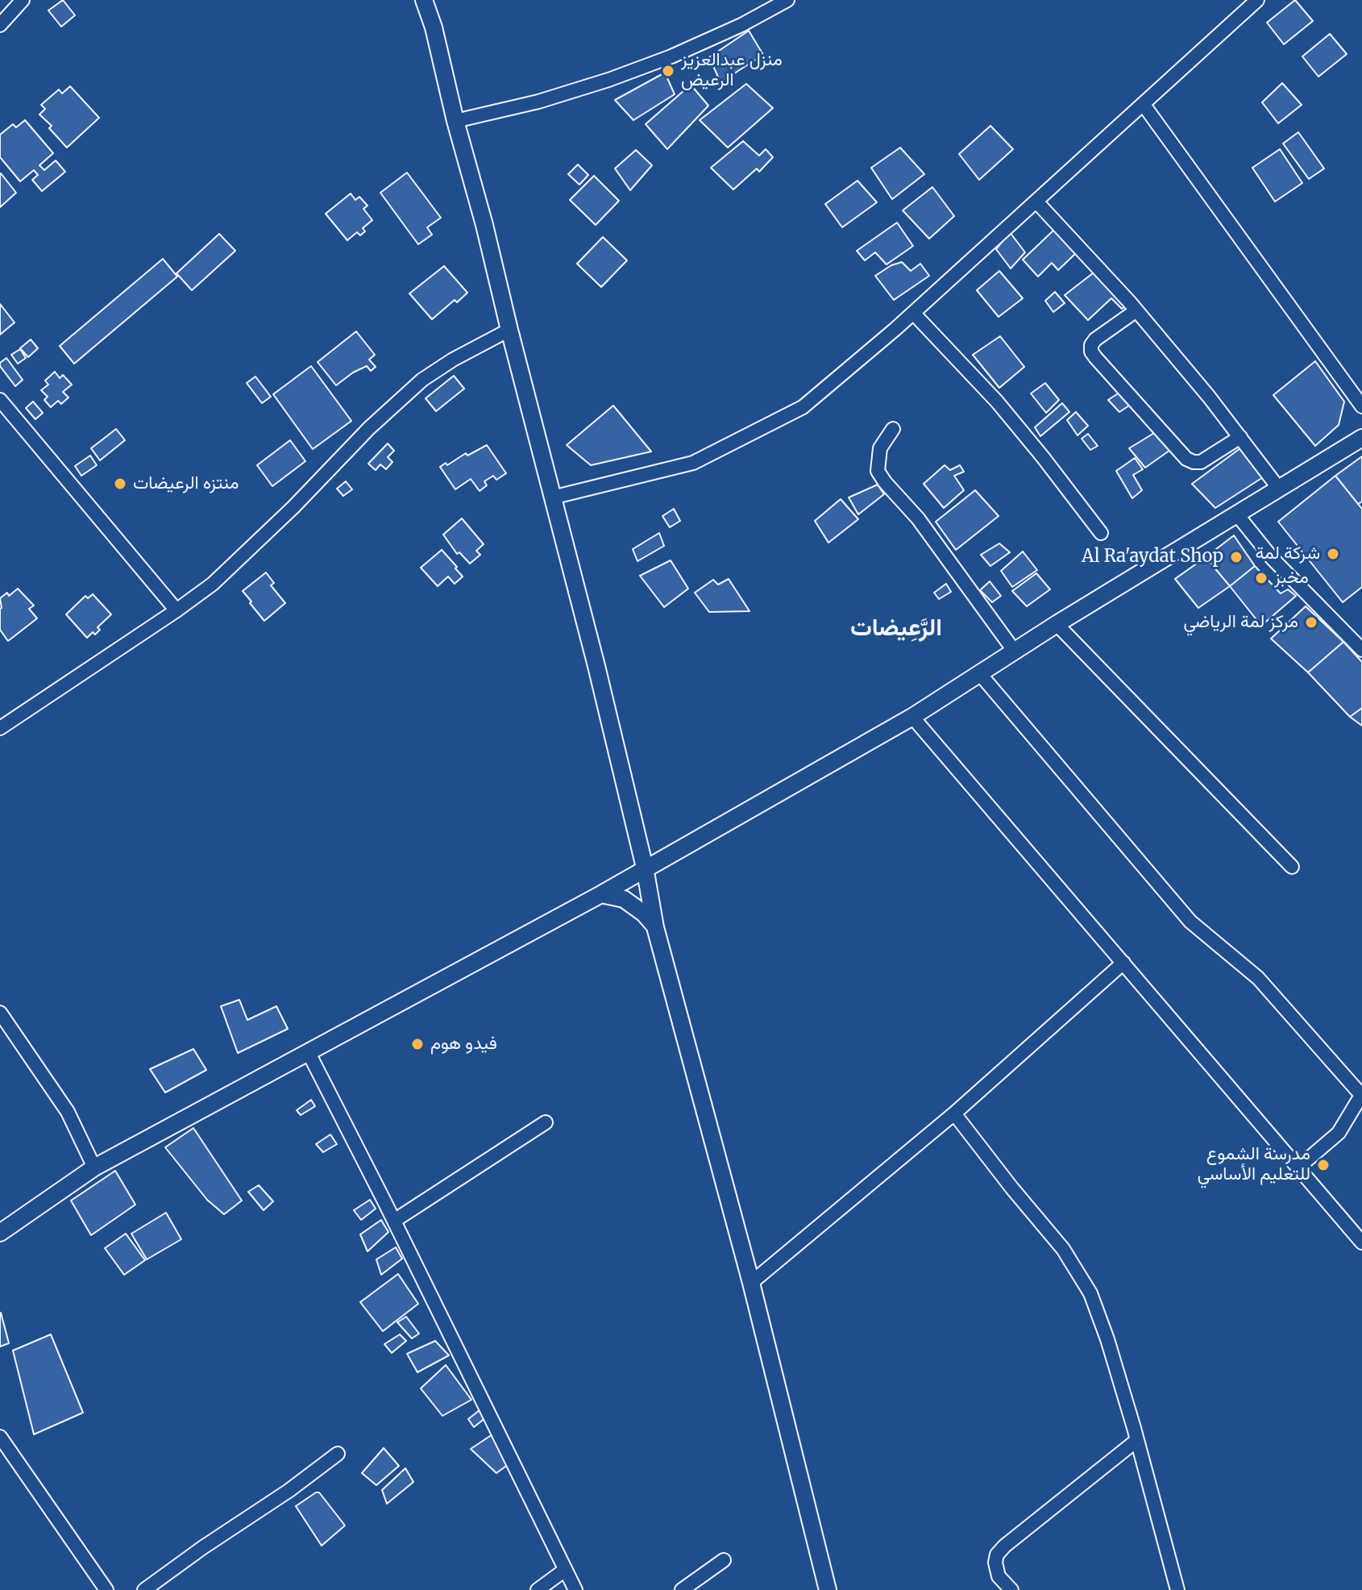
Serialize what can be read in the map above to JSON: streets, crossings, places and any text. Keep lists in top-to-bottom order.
{
  "districts": ["الرَّعِيضات"],
  "places": [
    "منزل عبدالعزيز الرعيض",
    "منتزه الرعيضات",
    "شركة لمة",
    "Al Ra'aydat Shop",
    "مخبز",
    "مركز لمة الرياضي",
    "فيدو هوم",
    "مدرسة الشموع للتعليم الأساسي"
  ]
}
